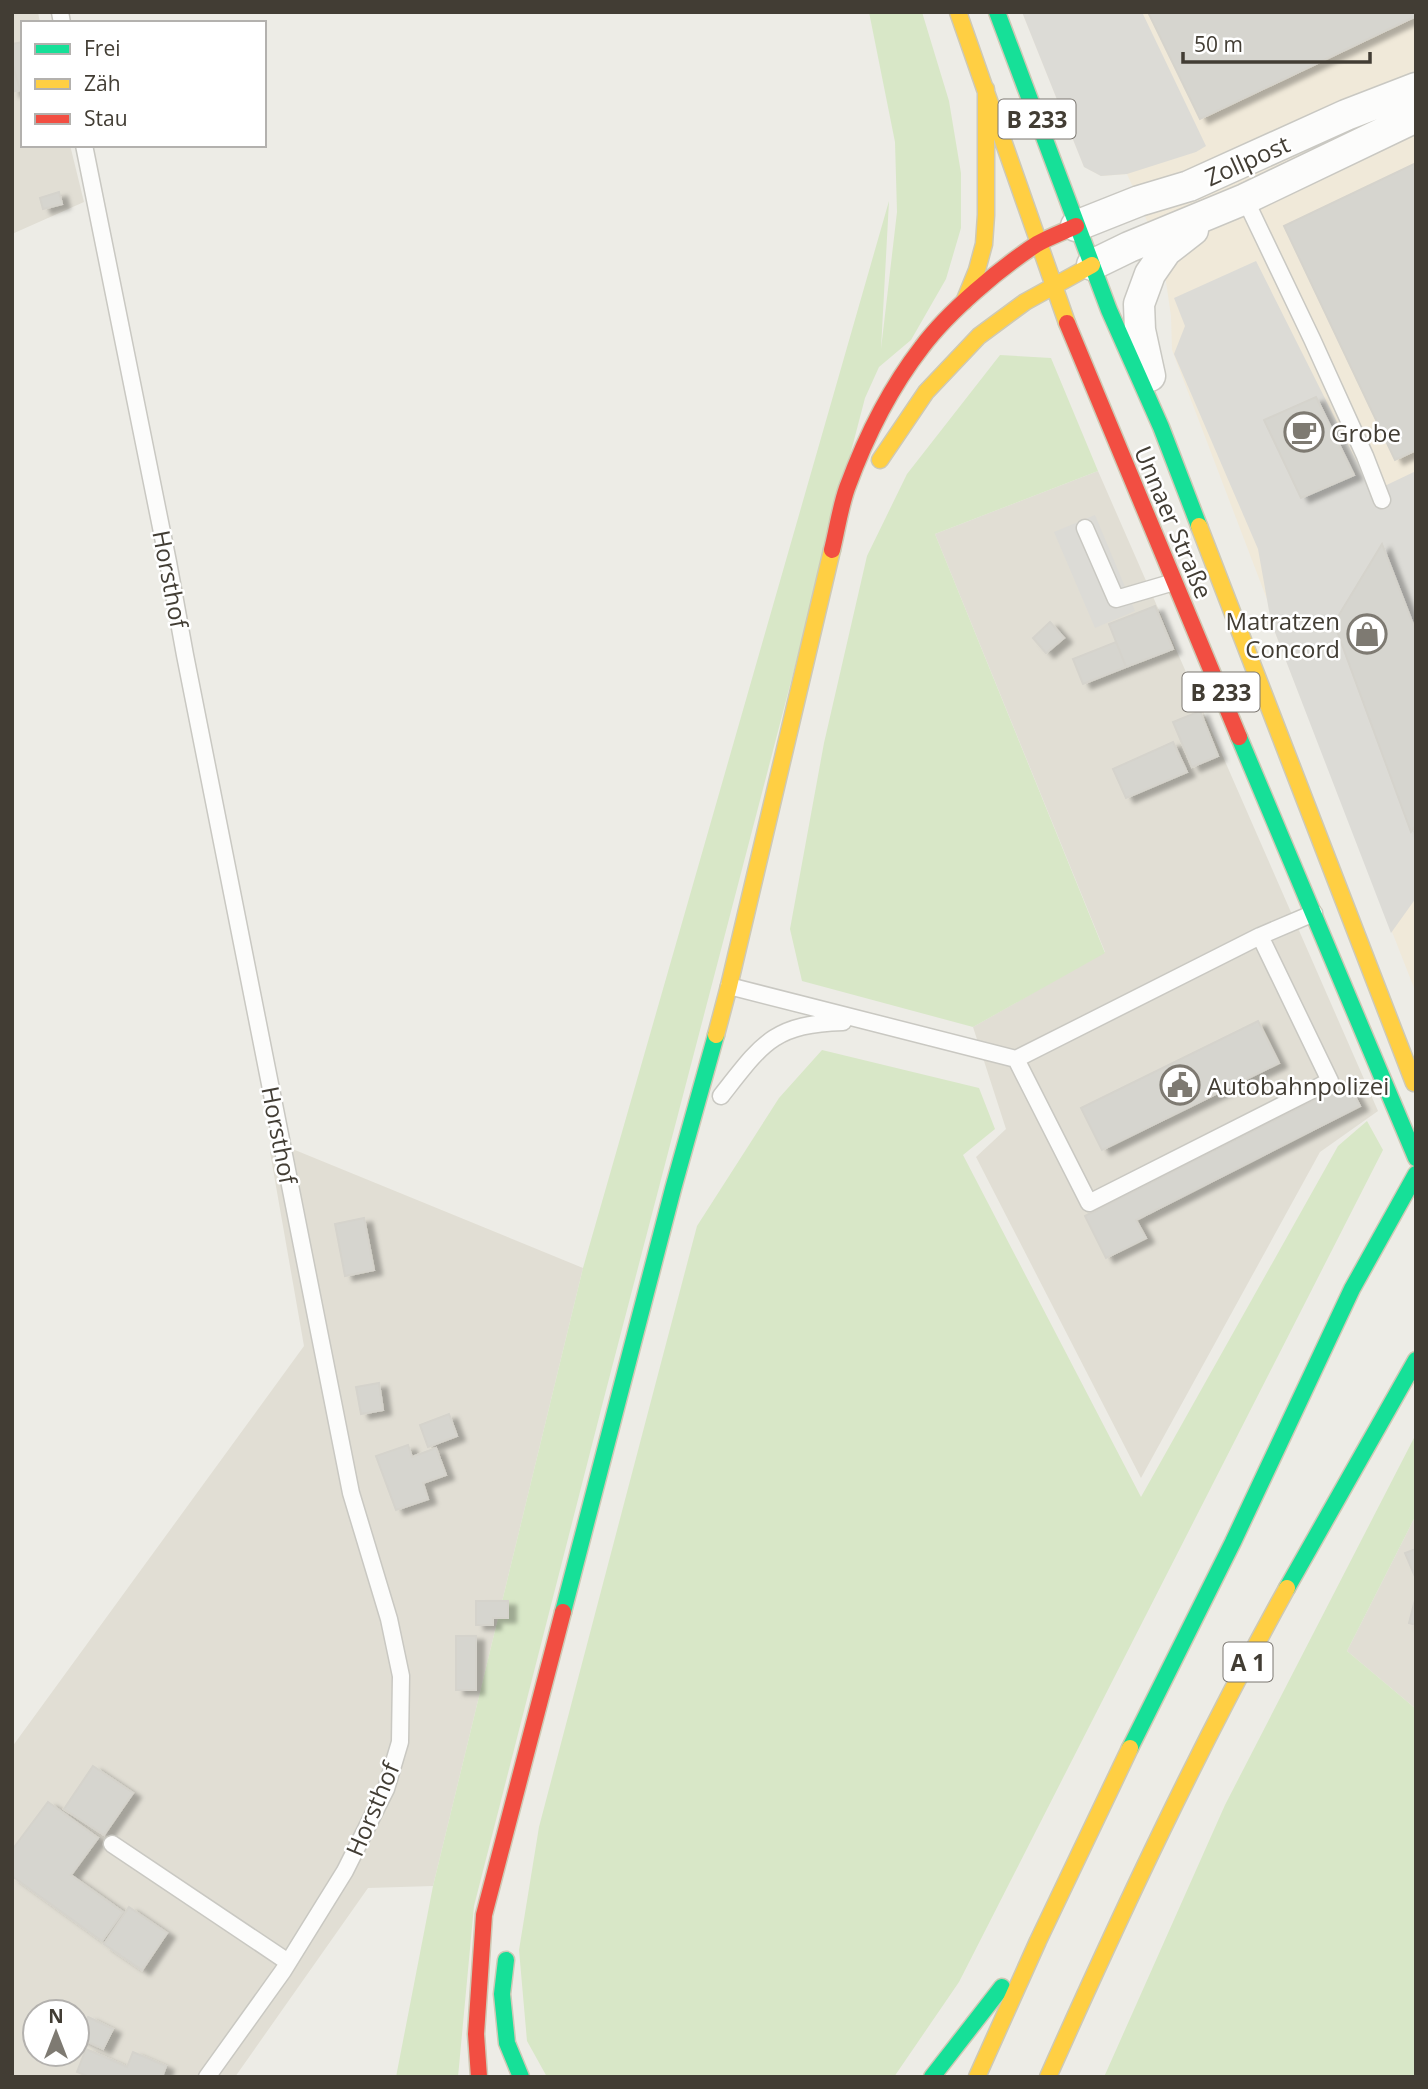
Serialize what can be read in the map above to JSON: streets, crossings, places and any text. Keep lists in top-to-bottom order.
{
  "streets": {
    "main road": ["B 233", "Unnaer Straße", "A 1"],
    "street": ["Zollpost"],
    "lane": ["Horsthof"]
  },
  "crossings": [
    ["Zollpost", "Unnaer Straße"]
  ],
  "places": {
    "cafe": ["Grobe"],
    "shop": ["Matratzen Concord"],
    "public building": ["Autobahnpolizei"]
  },
  "legend": ["Frei", "Zäh", "Stau"],
  "scale_bar": "50 m",
  "north": "top"
}
